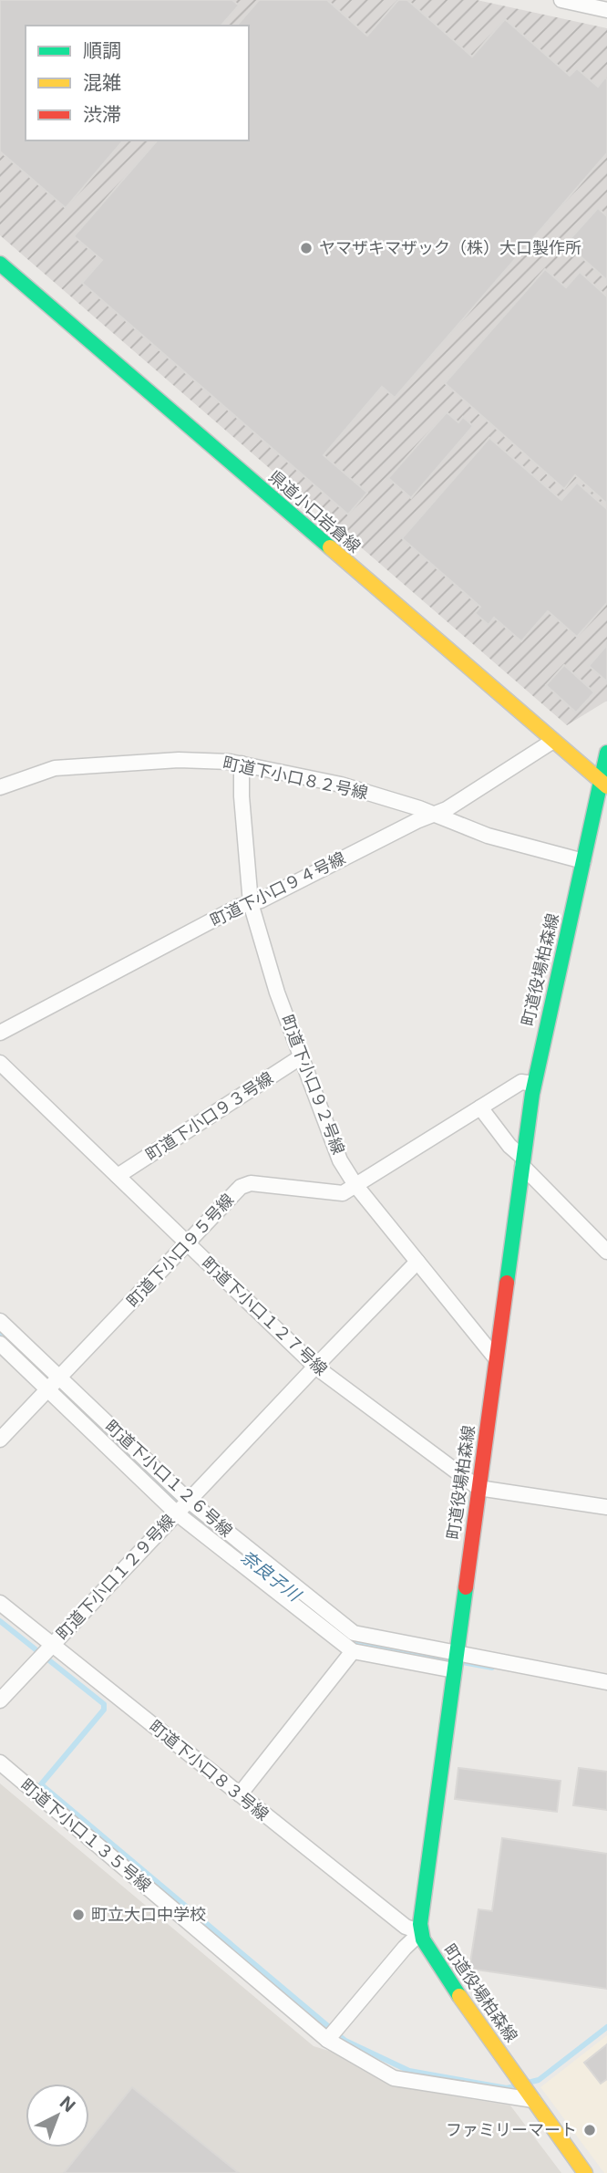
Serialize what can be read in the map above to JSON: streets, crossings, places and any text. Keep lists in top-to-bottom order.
{
  "streets": {
    "street": [
      "県道小口岩倉線",
      "町道下小口８２号線",
      "町道下小口９４号線",
      "町道役場柏森線",
      "町道下小口９２号線",
      "町道下小口９３号線",
      "町道下小口９５号線",
      "町道下小口１２７号線",
      "町道下小口１２６号線",
      "町道下小口１２９号線",
      "町道下小口８３号線",
      "町道下小口１３５号線"
    ]
  },
  "crossings": [
    ["県道小口岩倉線", "町道下小口９４号線"],
    ["県道小口岩倉線", "町道役場柏森線"],
    ["町道下小口８２号線", "町道下小口９４号線"],
    ["町道下小口８２号線", "町道役場柏森線"],
    ["町道下小口８２号線", "町道下小口９２号線"],
    ["町道下小口９４号線", "町道下小口９２号線"],
    ["町道役場柏森線", "町道下小口９２号線"],
    ["町道役場柏森線", "町道下小口９５号線"],
    ["町道役場柏森線", "町道下小口１２７号線"],
    ["町道役場柏森線", "町道下小口１２６号線"],
    ["町道役場柏森線", "町道下小口８３号線"],
    ["町道役場柏森線", "町道下小口１３５号線"],
    ["町道下小口９２号線", "町道下小口９３号線"],
    ["町道下小口９２号線", "町道下小口９５号線"],
    ["町道下小口９２号線", "町道下小口１２９号線"],
    ["町道下小口９３号線", "町道下小口１２７号線"],
    ["町道下小口９５号線", "町道下小口１２７号線"],
    ["町道下小口９５号線", "町道下小口１２６号線"],
    ["町道下小口１２７号線", "町道下小口１２９号線"],
    ["町道下小口１２６号線", "町道下小口１２９号線"],
    ["町道下小口１２９号線", "町道下小口８３号線"]
  ],
  "water": ["奈良子川"],
  "places": ["ヤマザキマザック（株）大口製作所", "町立大口中学校", "ファミリーマート"],
  "legend": ["順調", "混雑", "渋滞"],
  "north": "top right"
}
